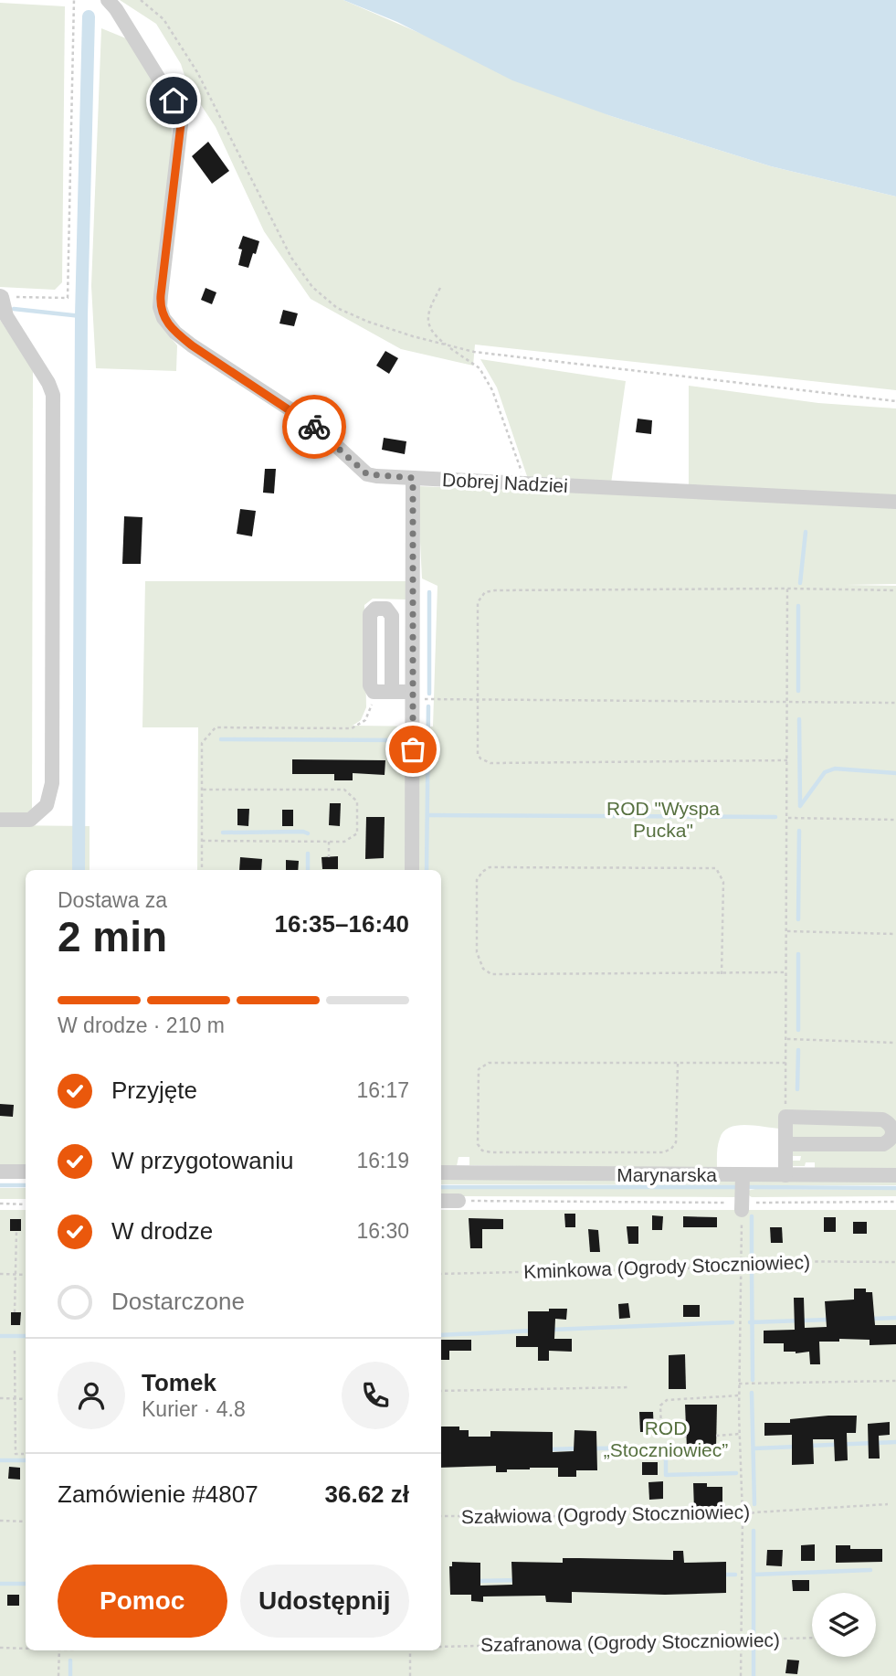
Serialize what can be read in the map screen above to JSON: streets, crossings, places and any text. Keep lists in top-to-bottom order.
{
  "streets": {
    "street": ["Dobrej Nadziei", "Marynarska"],
    "path": ["Kminkowa (Ogrody Stoczniowiec)", "Szałwiowa (Ogrody Stoczniowiec)", "Szafranowa (Ogrody Stoczniowiec)"]
  },
  "parks": ["ROD \"Wyspa Pucka\"", "ROD „Stoczniowiec”"],
  "page": {
    "heading": ["2 min", "Dostawa za", "16:35–16:40"],
    "panel": [
      "Tomek",
      "Kurier · 4.8",
      "Zamówienie #4807",
      "36.62 zł"
    ],
    "bar": "W drodze · 210 m",
    "list": [
      ["Przyjęte", "16:17"],
      ["W przygotowaniu", "16:19"],
      ["W drodze", "16:30"],
      "Dostarczone"
    ],
    "buttons": ["Pomoc", "Udostępnij"]
  }
}
